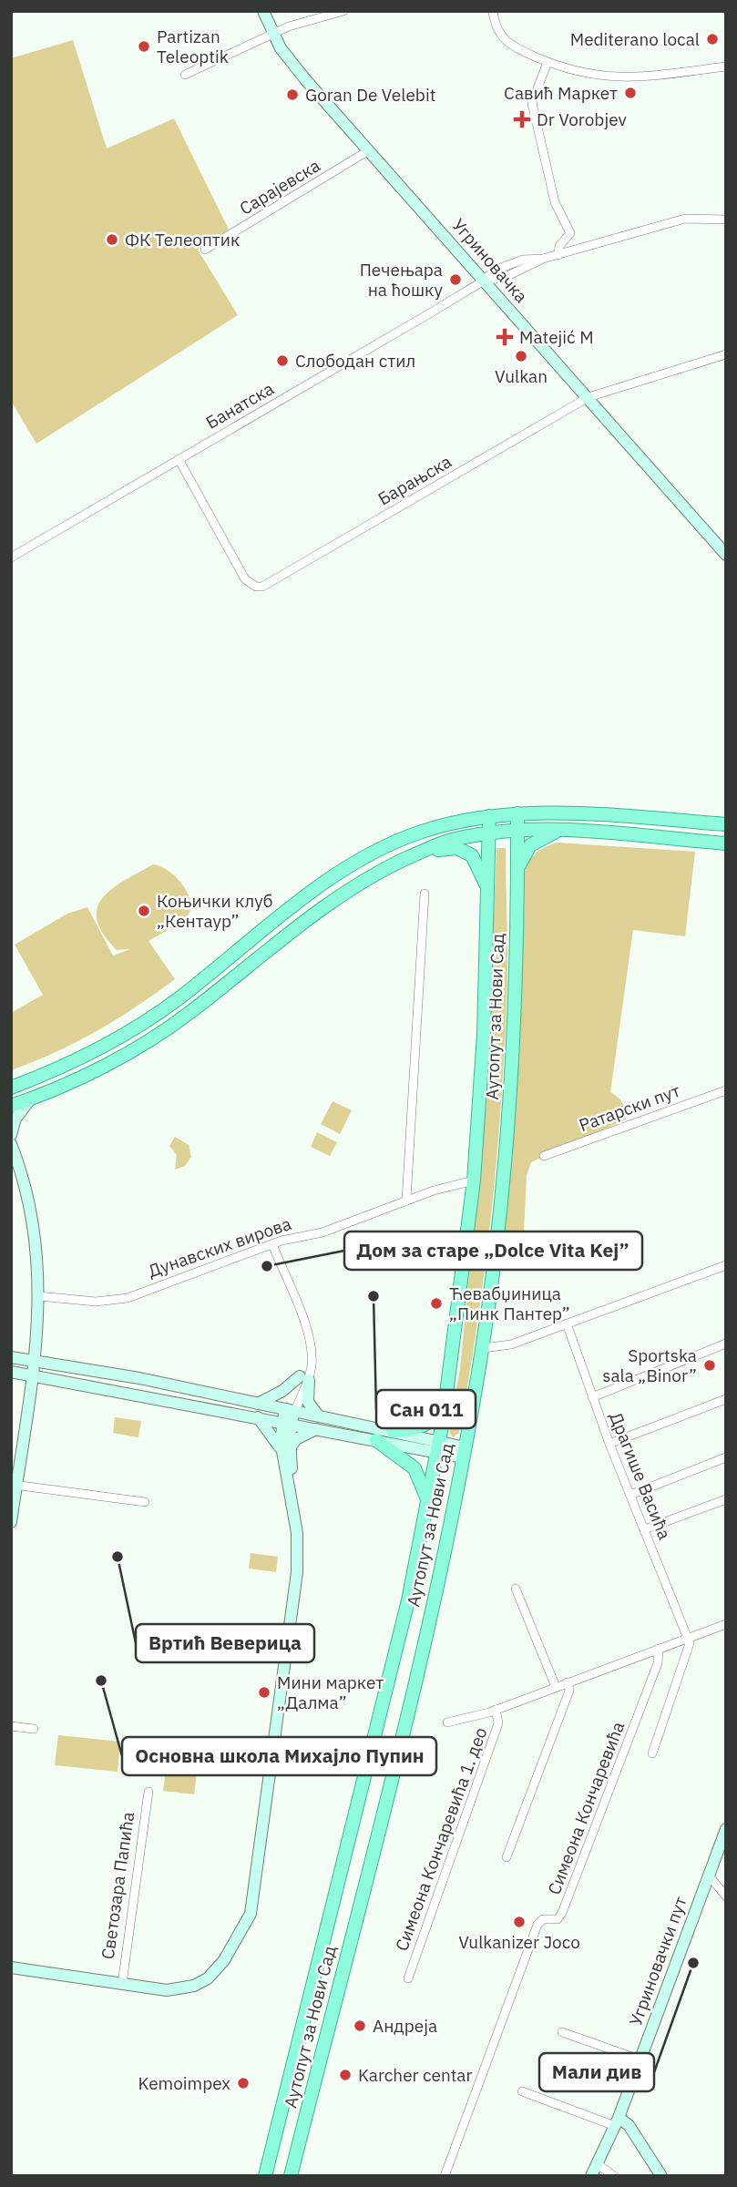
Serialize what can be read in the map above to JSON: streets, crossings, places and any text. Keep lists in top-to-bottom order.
{
  "streets": {
    "main road": [
      "Угриновачка",
      "Аутопут за Нови Сад",
      "Светозара Папића",
      "Угриновачки пут"
    ],
    "street": [
      "Сарајевска",
      "Банатска",
      "Барањска",
      "Ратарски пут",
      "Дунавских вирова",
      "Драгише Васића",
      "Симеона Кончаревића",
      "Симеона Кончаревића 1. део"
    ]
  },
  "crossings": [
    ["Сарајевска", "Угриновачка"],
    ["Угриновачка", "Банатска"],
    ["Угриновачка", "Барањска"],
    ["Банатска", "Барањска"],
    ["Аутопут за Нови Сад", "Дунавских вирова"]
  ],
  "places": {
    "other": [
      "Mediterano local",
      "Partizan Teleoptik",
      "Савић Маркет",
      "Goran De Velebit",
      "ФК Телеоптик",
      "Печењара на ћошку",
      "Vulkan",
      "Слободан стил",
      "Коњички клуб „Кентаур”",
      "Дом за старе „Dolce Vita Kej”",
      "Сан 011",
      "Ћевабџиница „Пинк Пантер”",
      "Sportska sala „Binor”",
      "Вртић Веверица",
      "Основна школа Михајло Пупин",
      "Мини маркет „Далма”",
      "Vulkanizer Joco",
      "Мали див",
      "Андреја",
      "Karcher centar",
      "Kemoimpex"
    ],
    "health": ["Dr Vorobjev", "Matejić M"]
  }
}
